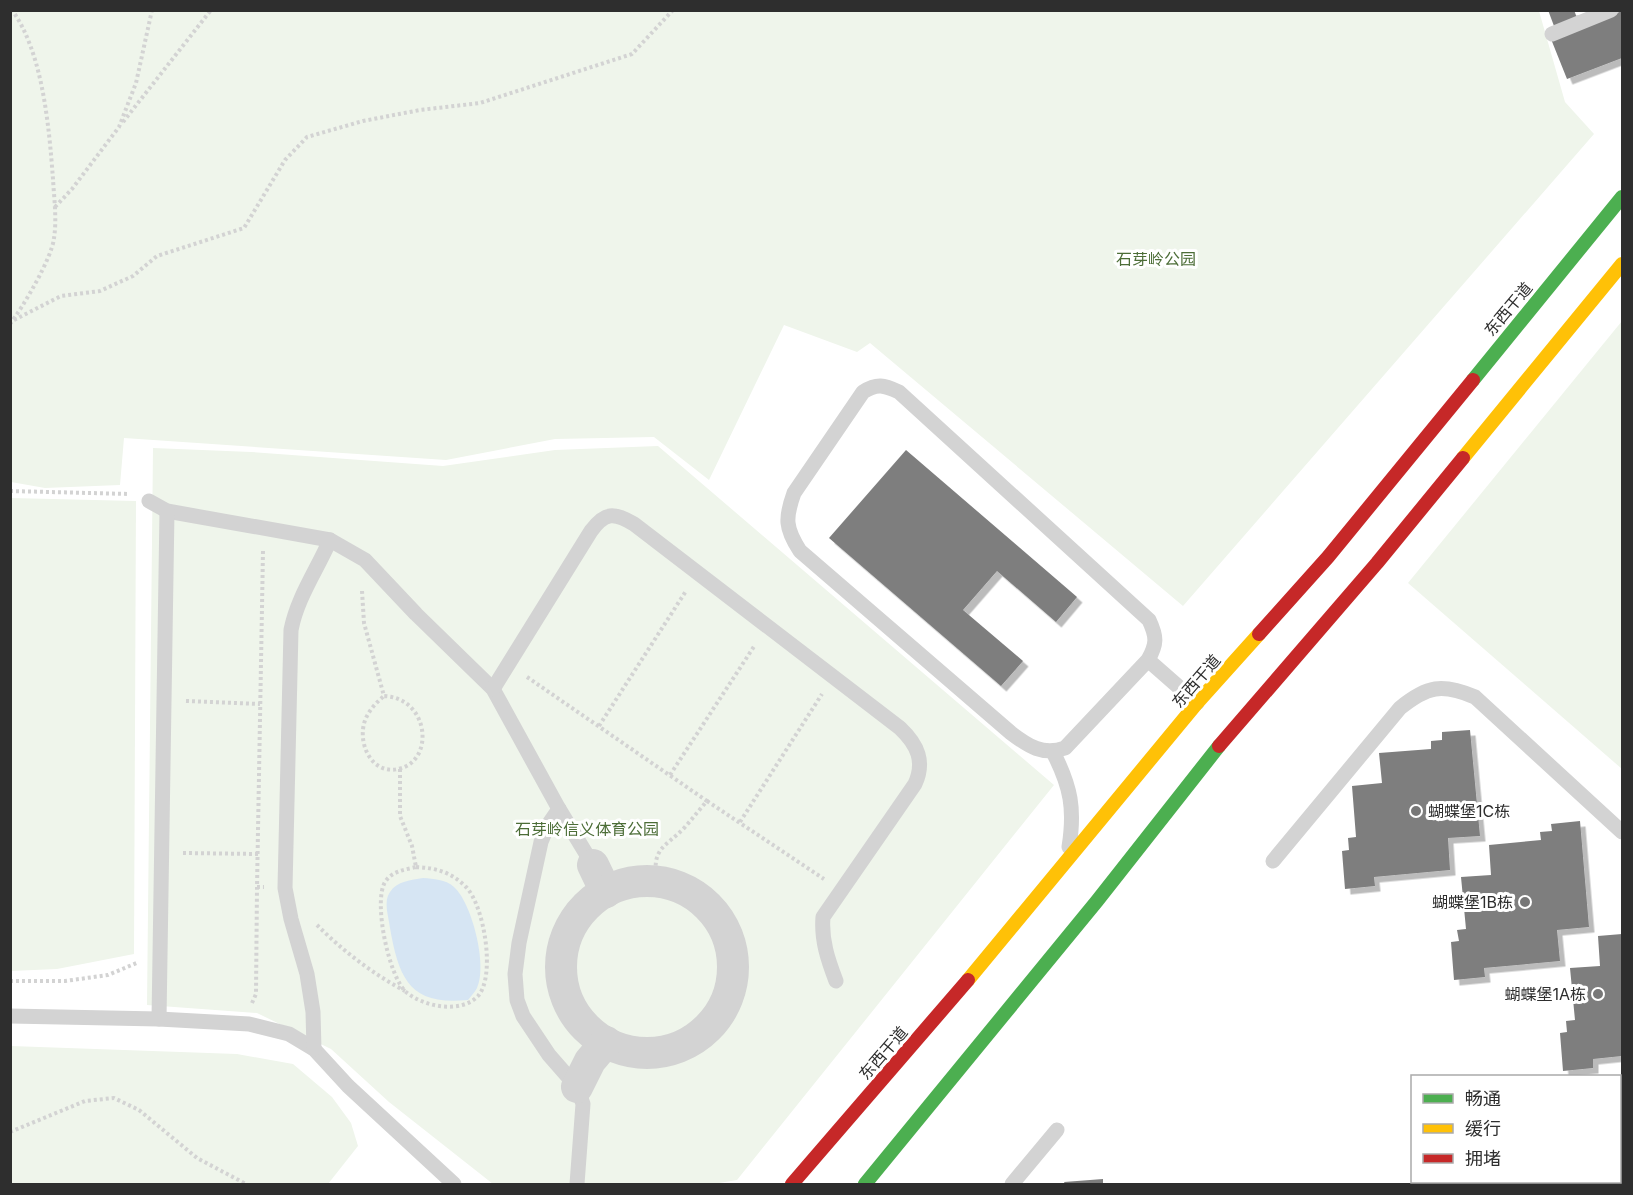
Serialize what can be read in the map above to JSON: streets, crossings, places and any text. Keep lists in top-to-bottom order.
{
  "streets": {
    "main road": ["东西干道"]
  },
  "parks": ["石芽岭公园", "石芽岭信义体育公园"],
  "places": ["蝴蝶堡1C栋", "蝴蝶堡1B栋", "蝴蝶堡1A栋"],
  "legend": ["畅通", "缓行", "拥堵"]
}
